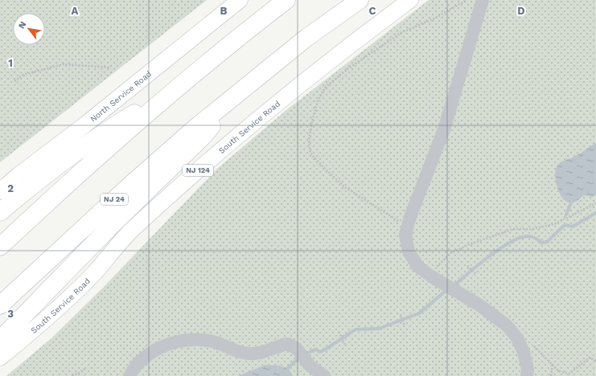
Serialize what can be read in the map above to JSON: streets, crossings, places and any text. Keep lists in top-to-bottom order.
{
  "streets": {
    "highway": ["NJ 24"],
    "main road": ["North Service Road", "South Service Road", "NJ 124"]
  },
  "north": "top left",
  "grid": {
    "columns": [
      "A",
      "B",
      "C",
      "D"
    ],
    "rows": ["1", "2", "3"]
  }
}
